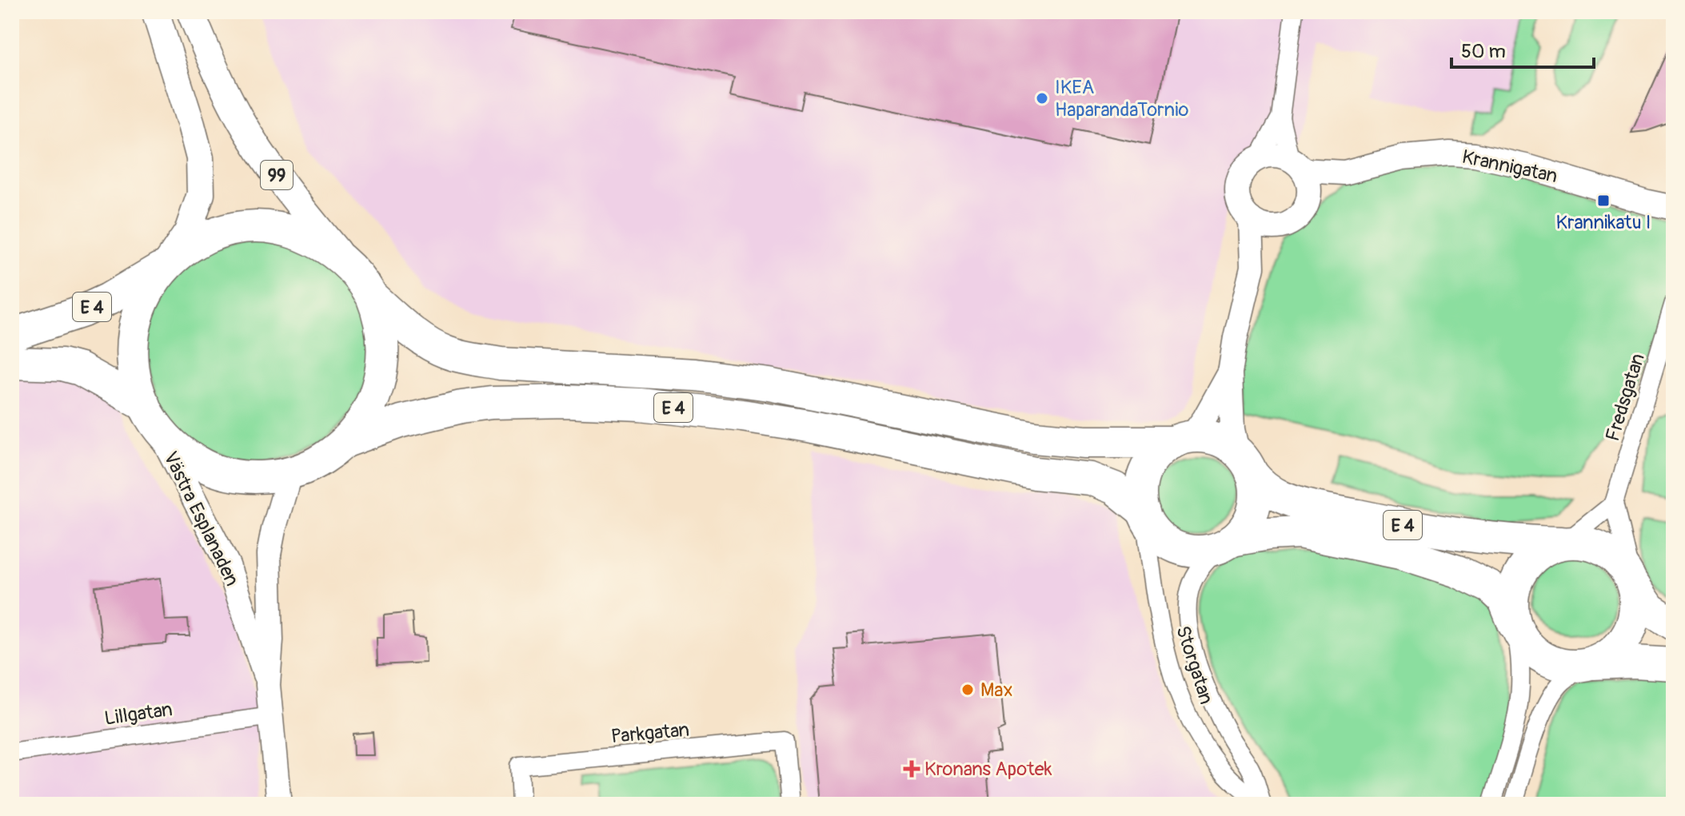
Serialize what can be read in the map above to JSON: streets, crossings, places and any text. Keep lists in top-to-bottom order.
{
  "streets": {
    "highway": ["E 4"],
    "main road": ["99"],
    "street": [
      "Krannigatan",
      "Fredsgatan",
      "Västra Esplanaden",
      "Storgatan",
      "Lillgatan",
      "Parkgatan"
    ]
  },
  "crossings": [
    ["99", "E 4"],
    ["E 4", "Västra Esplanaden"],
    ["E 4", "Storgatan"],
    ["Västra Esplanaden", "Lillgatan"]
  ],
  "places": {
    "other": ["IKEA HaparandaTornio", "Max"],
    "transit": ["Krannikatu I"],
    "health": ["Kronans Apotek"]
  },
  "scale_bar": "50 m"
}
